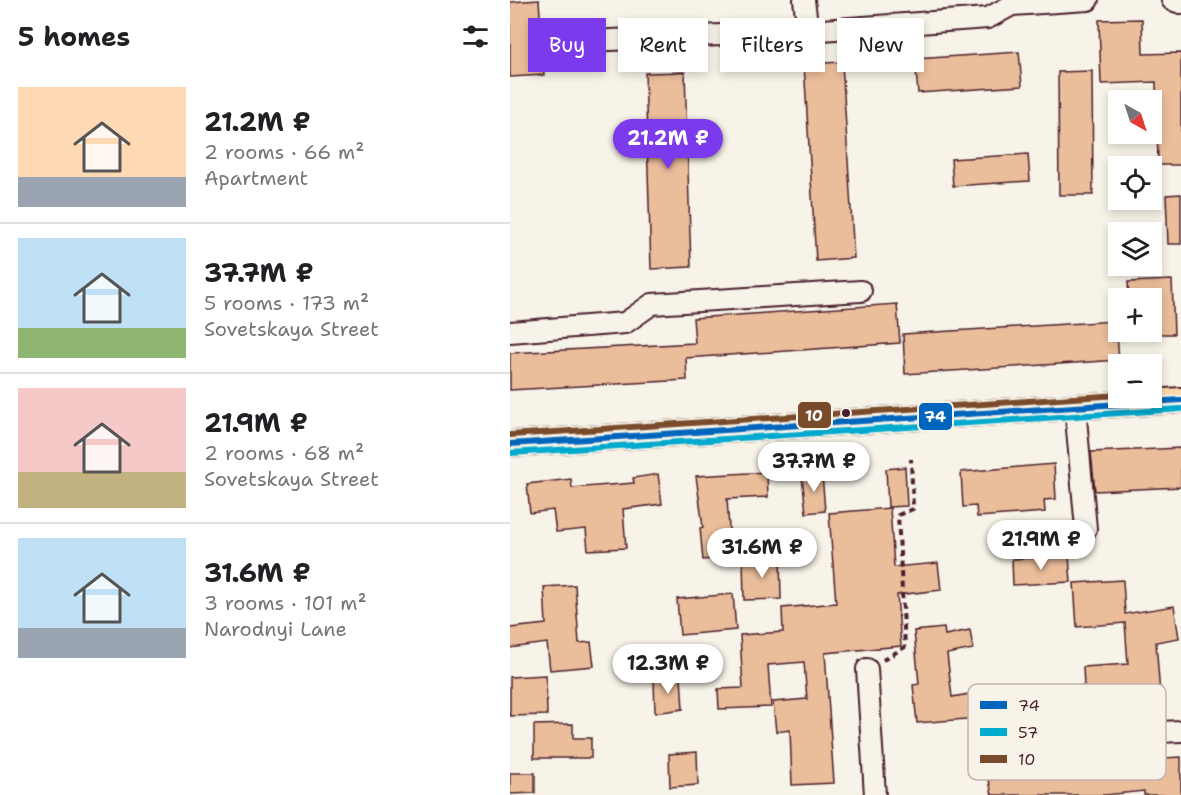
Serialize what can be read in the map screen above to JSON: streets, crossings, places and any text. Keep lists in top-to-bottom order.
{
  "lines": ["transit line 10", "transit line 74", "transit line 57"],
  "legend": ["74", "57", "10"],
  "north": "bottom right",
  "page": {
    "heading": "5 homes",
    "chip": [
      "Buy",
      "Rent",
      "Filters",
      "New"
    ],
    "list": [
      {
        "name": "21.2M ₽",
        "note": "2 rooms · 66 m² · Apartment"
      },
      {
        "name": "37.7M ₽",
        "note": "5 rooms · 173 m² · Sovetskaya Street"
      },
      {
        "name": "21.9M ₽",
        "note": "2 rooms · 68 m² · Sovetskaya Street"
      },
      {
        "name": "31.6M ₽",
        "note": "3 rooms · 101 m² · Narodnyi Lane"
      }
    ],
    "map_buttons": ["+", "−"],
    "price": [
      "21.2M ₽",
      "37.7M ₽",
      "21.9M ₽",
      "31.6M ₽",
      "12.3M ₽"
    ]
  }
}
